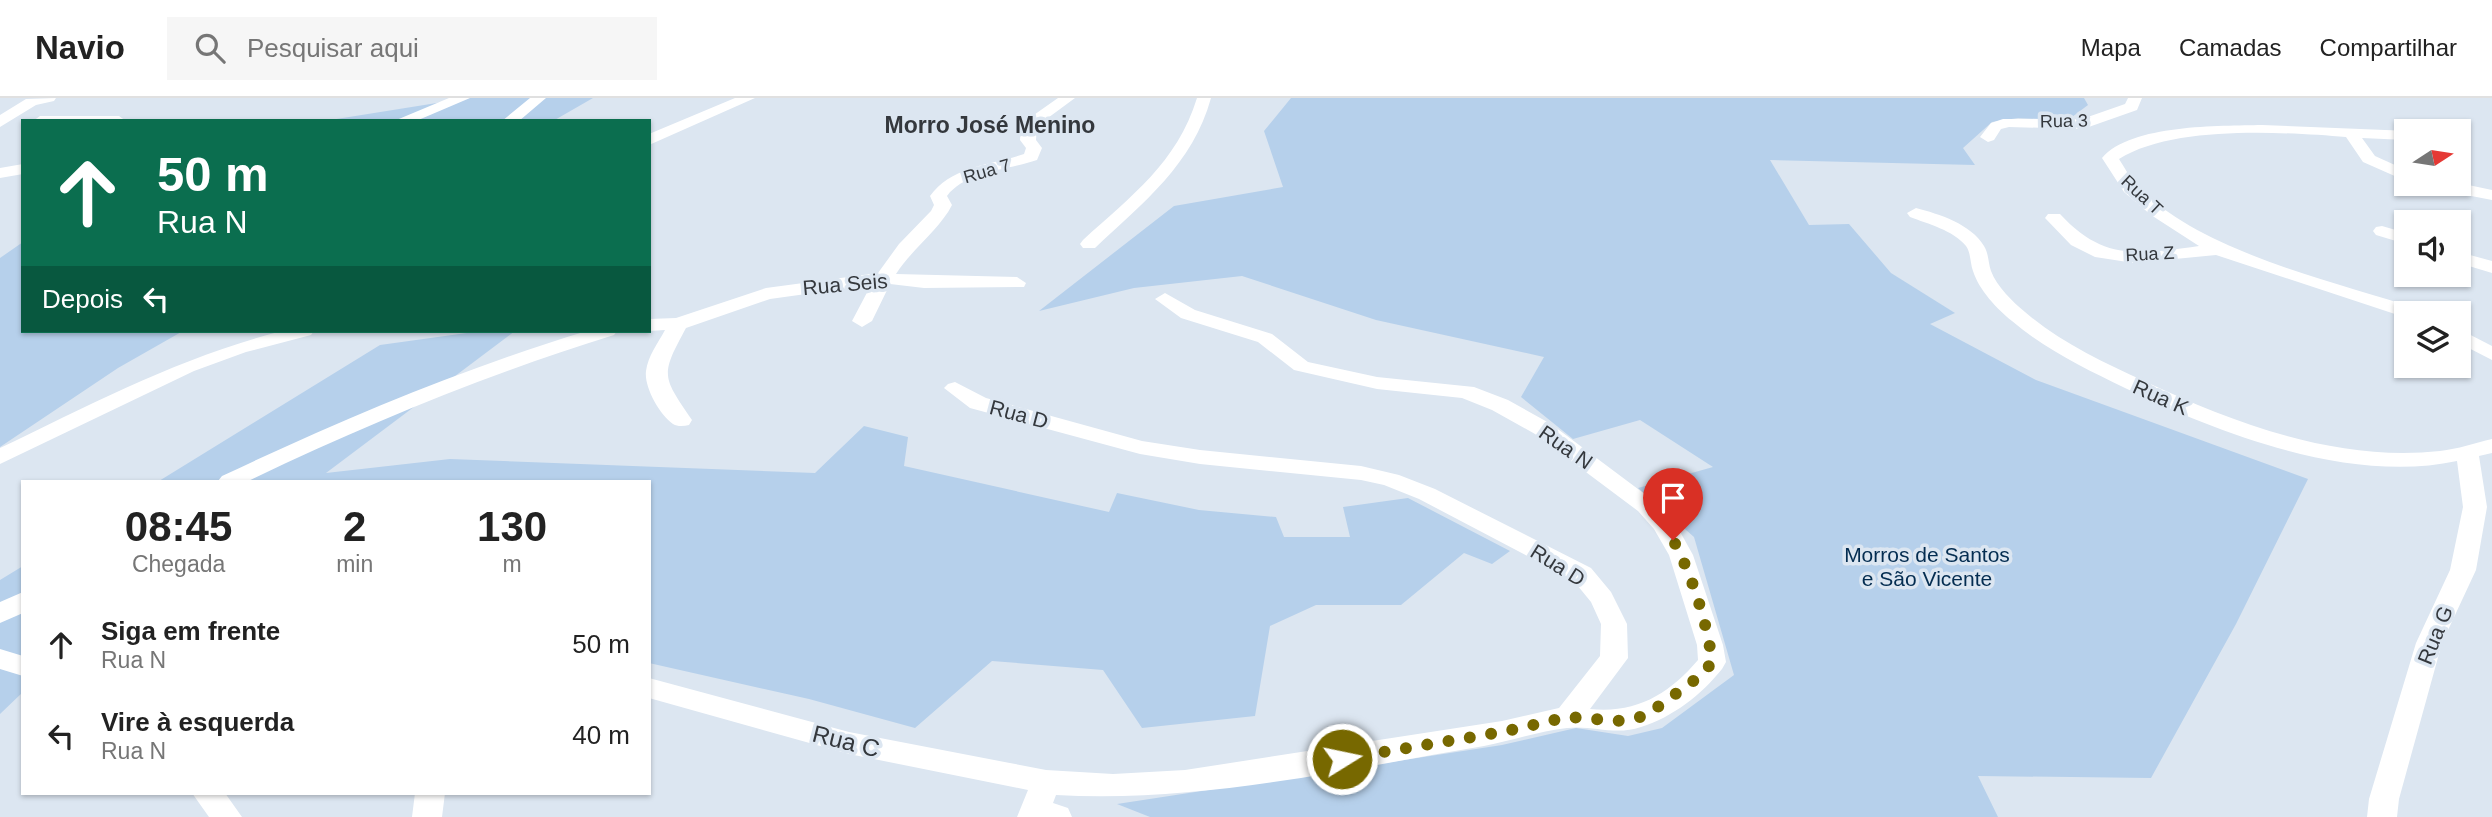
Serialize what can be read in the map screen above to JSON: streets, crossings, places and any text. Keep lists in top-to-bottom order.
{
  "streets": {
    "street": [
      "Rua 3",
      "Rua 7",
      "Rua T",
      "Rua Z",
      "Rua Seis",
      "Rua K",
      "Rua D",
      "Rua N",
      "Rua G",
      "Rua C"
    ]
  },
  "crossings": [
    ["Rua 7", "Rua Seis"],
    ["Rua T", "Rua Z"],
    ["Rua K", "Rua G"],
    ["Rua D", "Rua N"]
  ],
  "districts": ["Morro José Menino"],
  "parks": ["Morros de Santos e São Vicente"],
  "north": "right",
  "page": {
    "header": "Navio",
    "search": "Pesquisar aqui",
    "nav": ["Mapa", "Camadas", "Compartilhar"],
    "turn": ["50 m", "Rua N"],
    "then": "Depois",
    "eta": [
      "08:45",
      "Chegada",
      "2",
      "min",
      "130",
      "m"
    ],
    "list": [
      {
        "name": "Siga em frente",
        "note": "Rua N",
        "value": "50 m"
      },
      {
        "name": "Vire à esquerda",
        "note": "Rua N",
        "value": "40 m"
      }
    ]
  }
}
